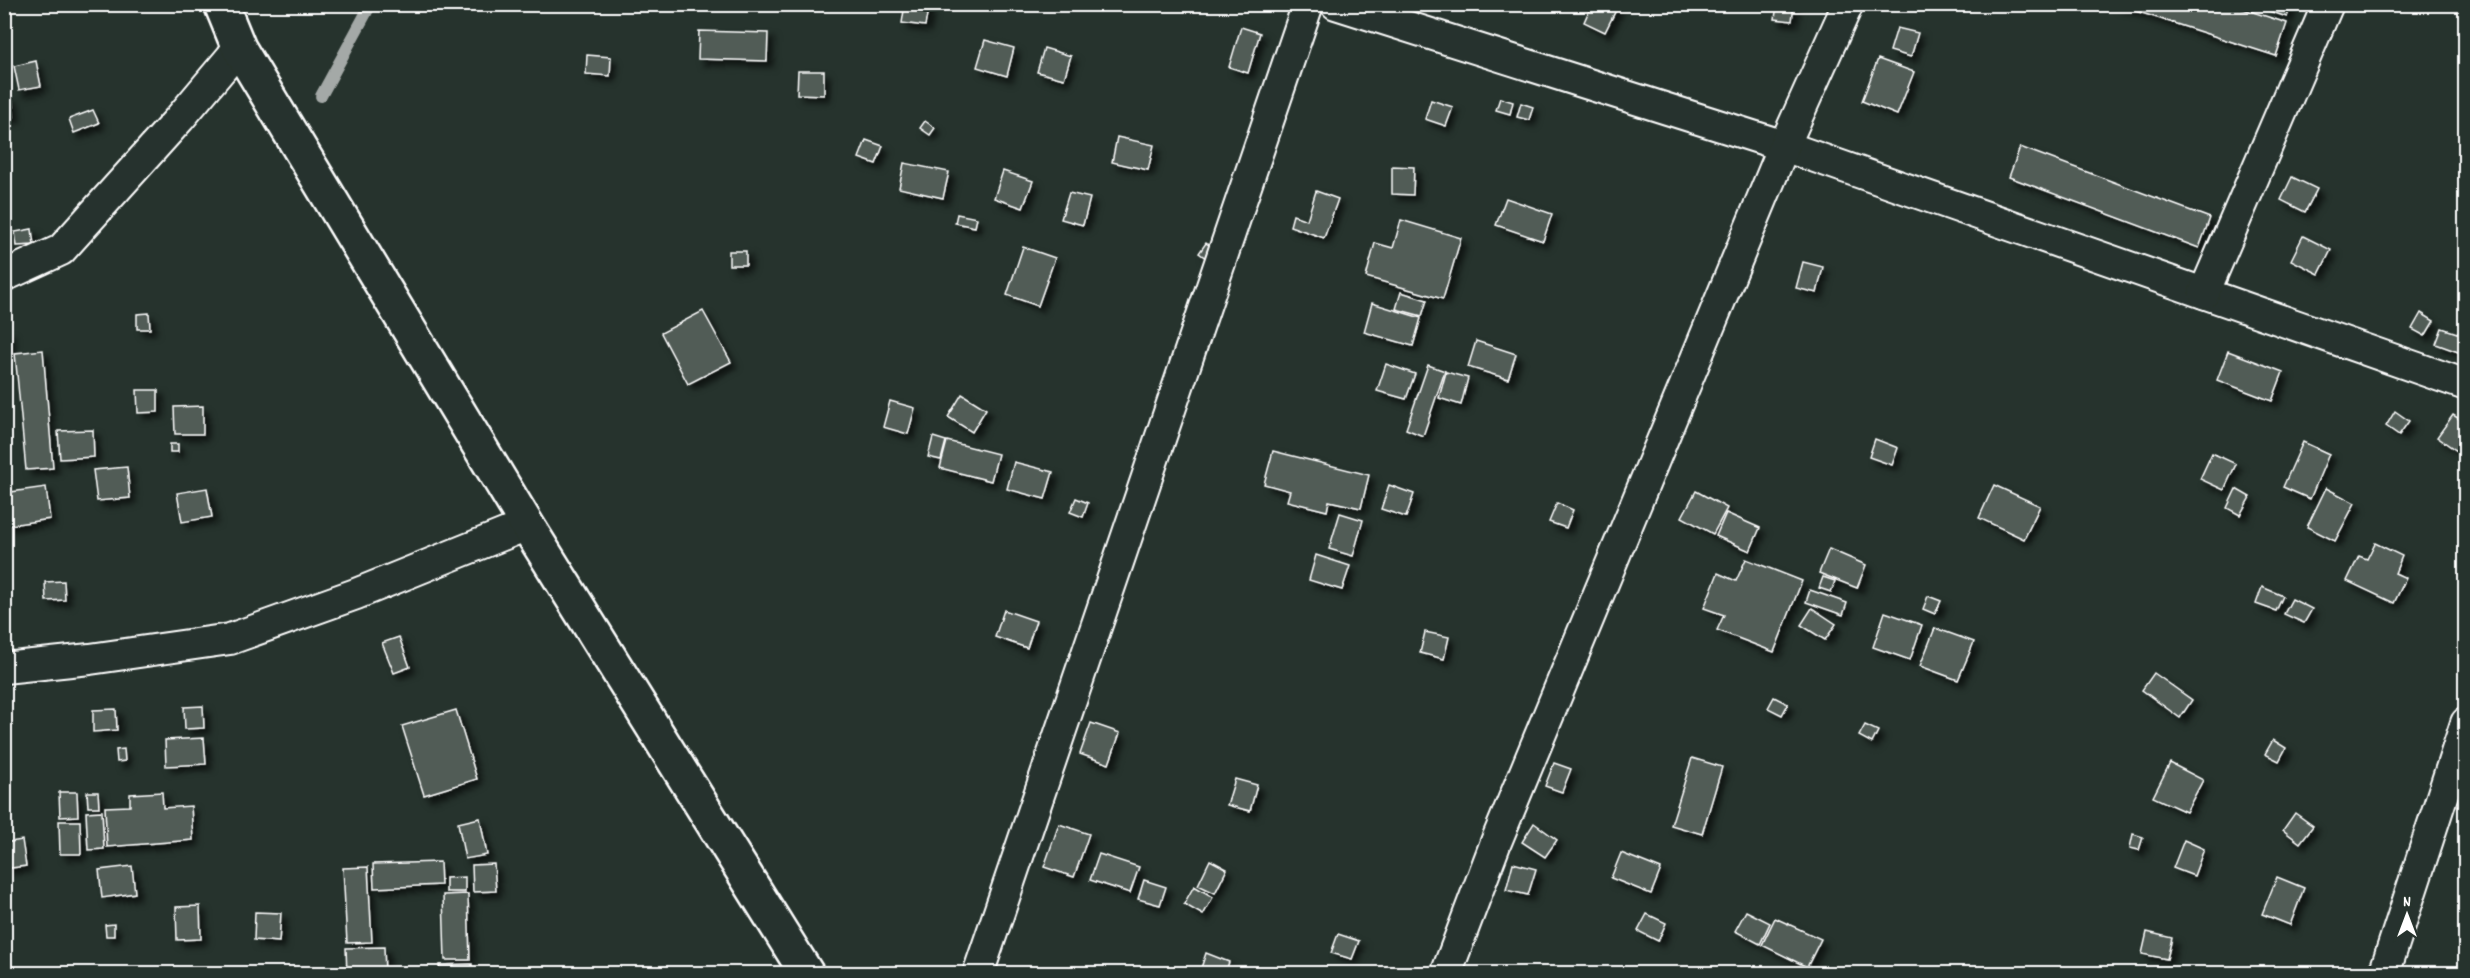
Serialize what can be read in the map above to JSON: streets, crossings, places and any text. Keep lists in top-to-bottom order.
{
  "north": "top"
}
